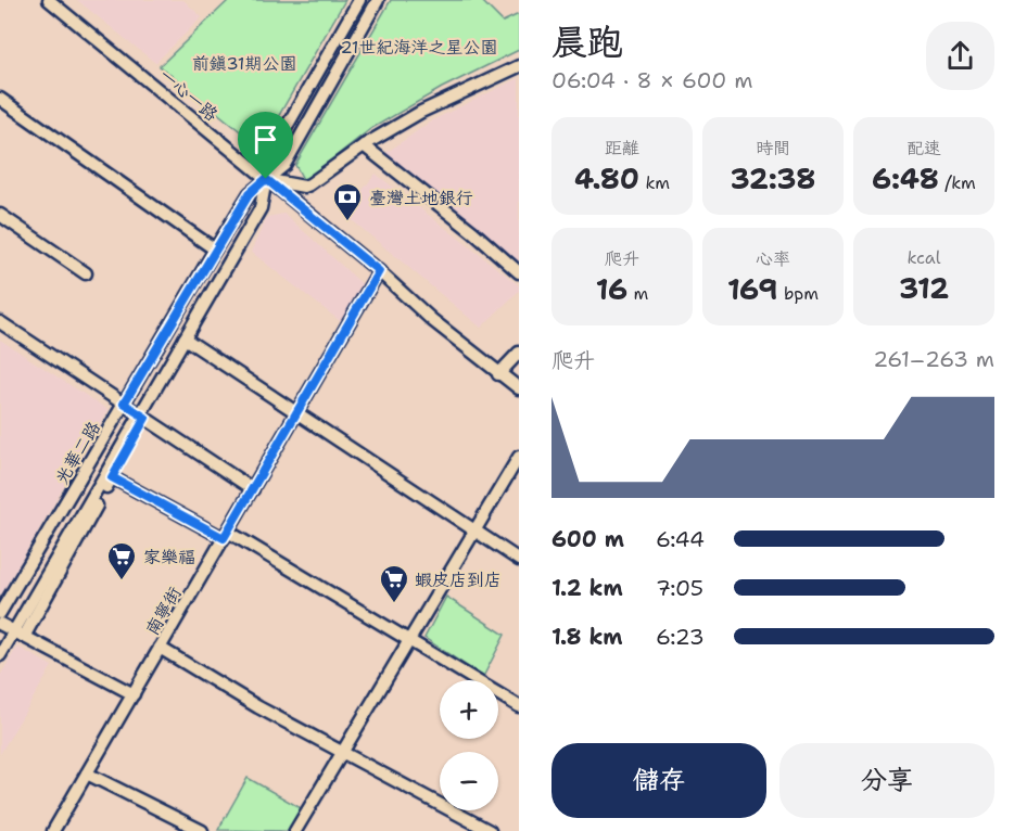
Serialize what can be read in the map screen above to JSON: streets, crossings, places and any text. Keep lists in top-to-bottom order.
{
  "streets": {
    "street": ["一心一路", "光華二路", "南寧街"]
  },
  "crossings": [
    ["一心一路", "光華二路"],
    ["一心一路", "南寧街"]
  ],
  "parks": ["21世紀海洋之星公園", "前鎮31期公園"],
  "places": {
    "bank": ["臺灣土地銀行"],
    "supermarket": ["家樂福", "蝦皮店到店"]
  },
  "page": {
    "heading": ["晨跑", "06:04 · 8 × 600 m"],
    "stats": [
      ["距離", "4.80 km"],
      ["時間", "32:38"],
      ["配速", "6:48 /km"],
      ["爬升", "16 m"],
      ["心率", "169 bpm"],
      ["kcal", "312"]
    ],
    "chart": ["爬升", "261–263 m"],
    "list": [
      {
        "name": "600 m",
        "note": "6:44"
      },
      {
        "name": "1.2 km",
        "note": "7:05"
      },
      {
        "name": "1.8 km",
        "note": "6:23"
      }
    ],
    "map_buttons": ["+", "−"],
    "buttons": ["儲存", "分享"]
  }
}
